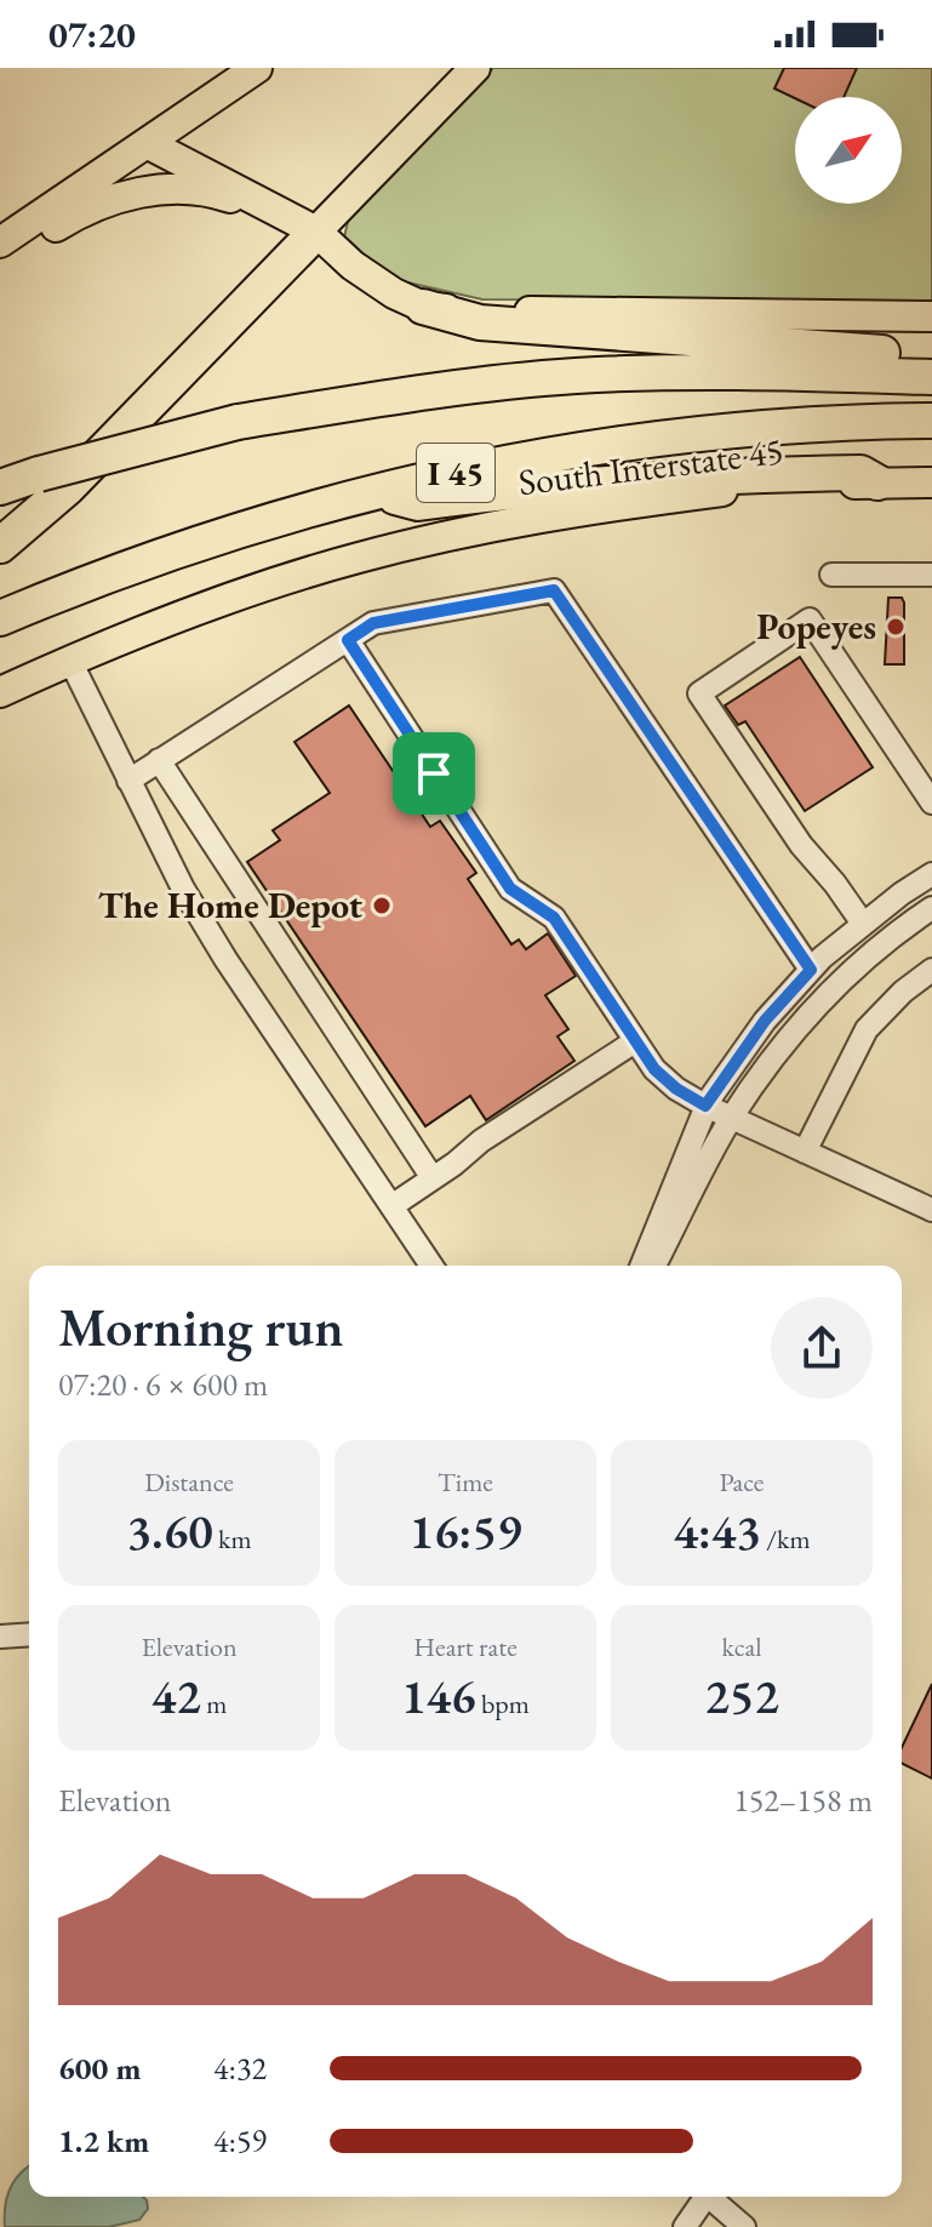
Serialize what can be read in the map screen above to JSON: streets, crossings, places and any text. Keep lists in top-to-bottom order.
{
  "streets": {
    "highway": ["I 45"],
    "main road": ["South Interstate 45"]
  },
  "places": ["Popeyes", "The Home Depot"],
  "north": "top right",
  "page": {
    "status": "07:20",
    "heading": ["Morning run", "07:20 · 6 × 600 m"],
    "stats": [
      ["Distance", "3.60 km"],
      ["Time", "16:59"],
      ["Pace", "4:43 /km"],
      ["Elevation", "42 m"],
      ["Heart rate", "146 bpm"],
      ["kcal", "252"]
    ],
    "chart": ["Elevation", "152–158 m"],
    "list": [
      {
        "name": "600 m",
        "note": "4:32"
      },
      {
        "name": "1.2 km",
        "note": "4:59"
      }
    ]
  }
}
